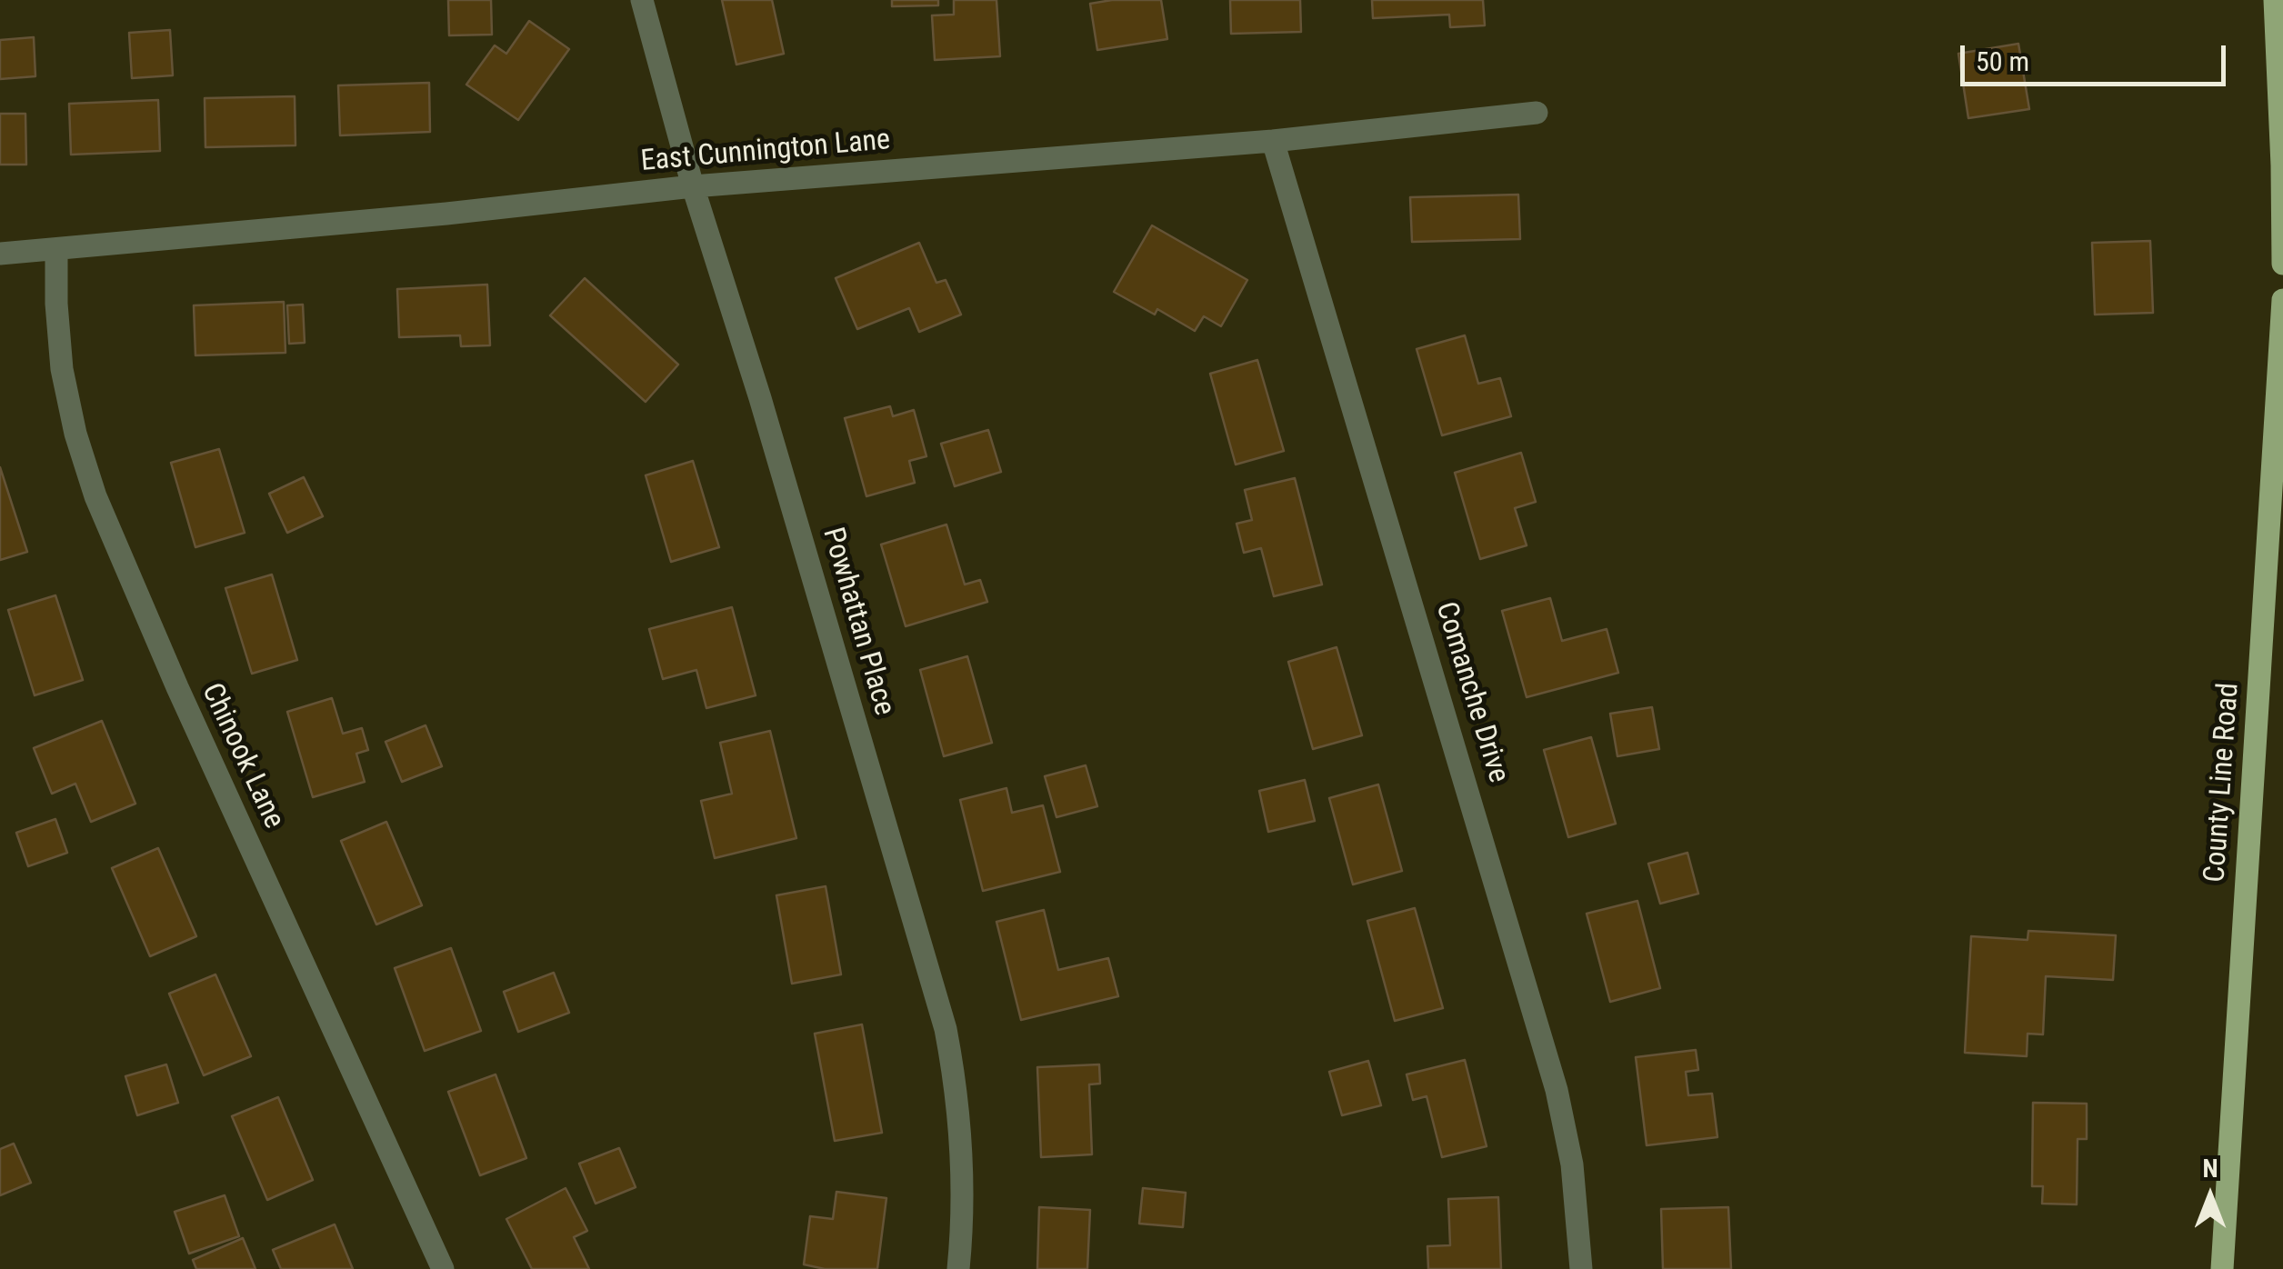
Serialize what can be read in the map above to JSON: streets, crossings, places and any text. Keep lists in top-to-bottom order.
{
  "streets": {
    "main road": ["County Line Road"],
    "street": [
      "East Cunnington Lane",
      "Powhattan Place",
      "Comanche Drive",
      "Chinook Lane"
    ]
  },
  "crossings": [
    ["East Cunnington Lane", "Powhattan Place"],
    ["East Cunnington Lane", "Comanche Drive"],
    ["East Cunnington Lane", "Chinook Lane"]
  ],
  "scale_bar": "50 m",
  "north": "top"
}
